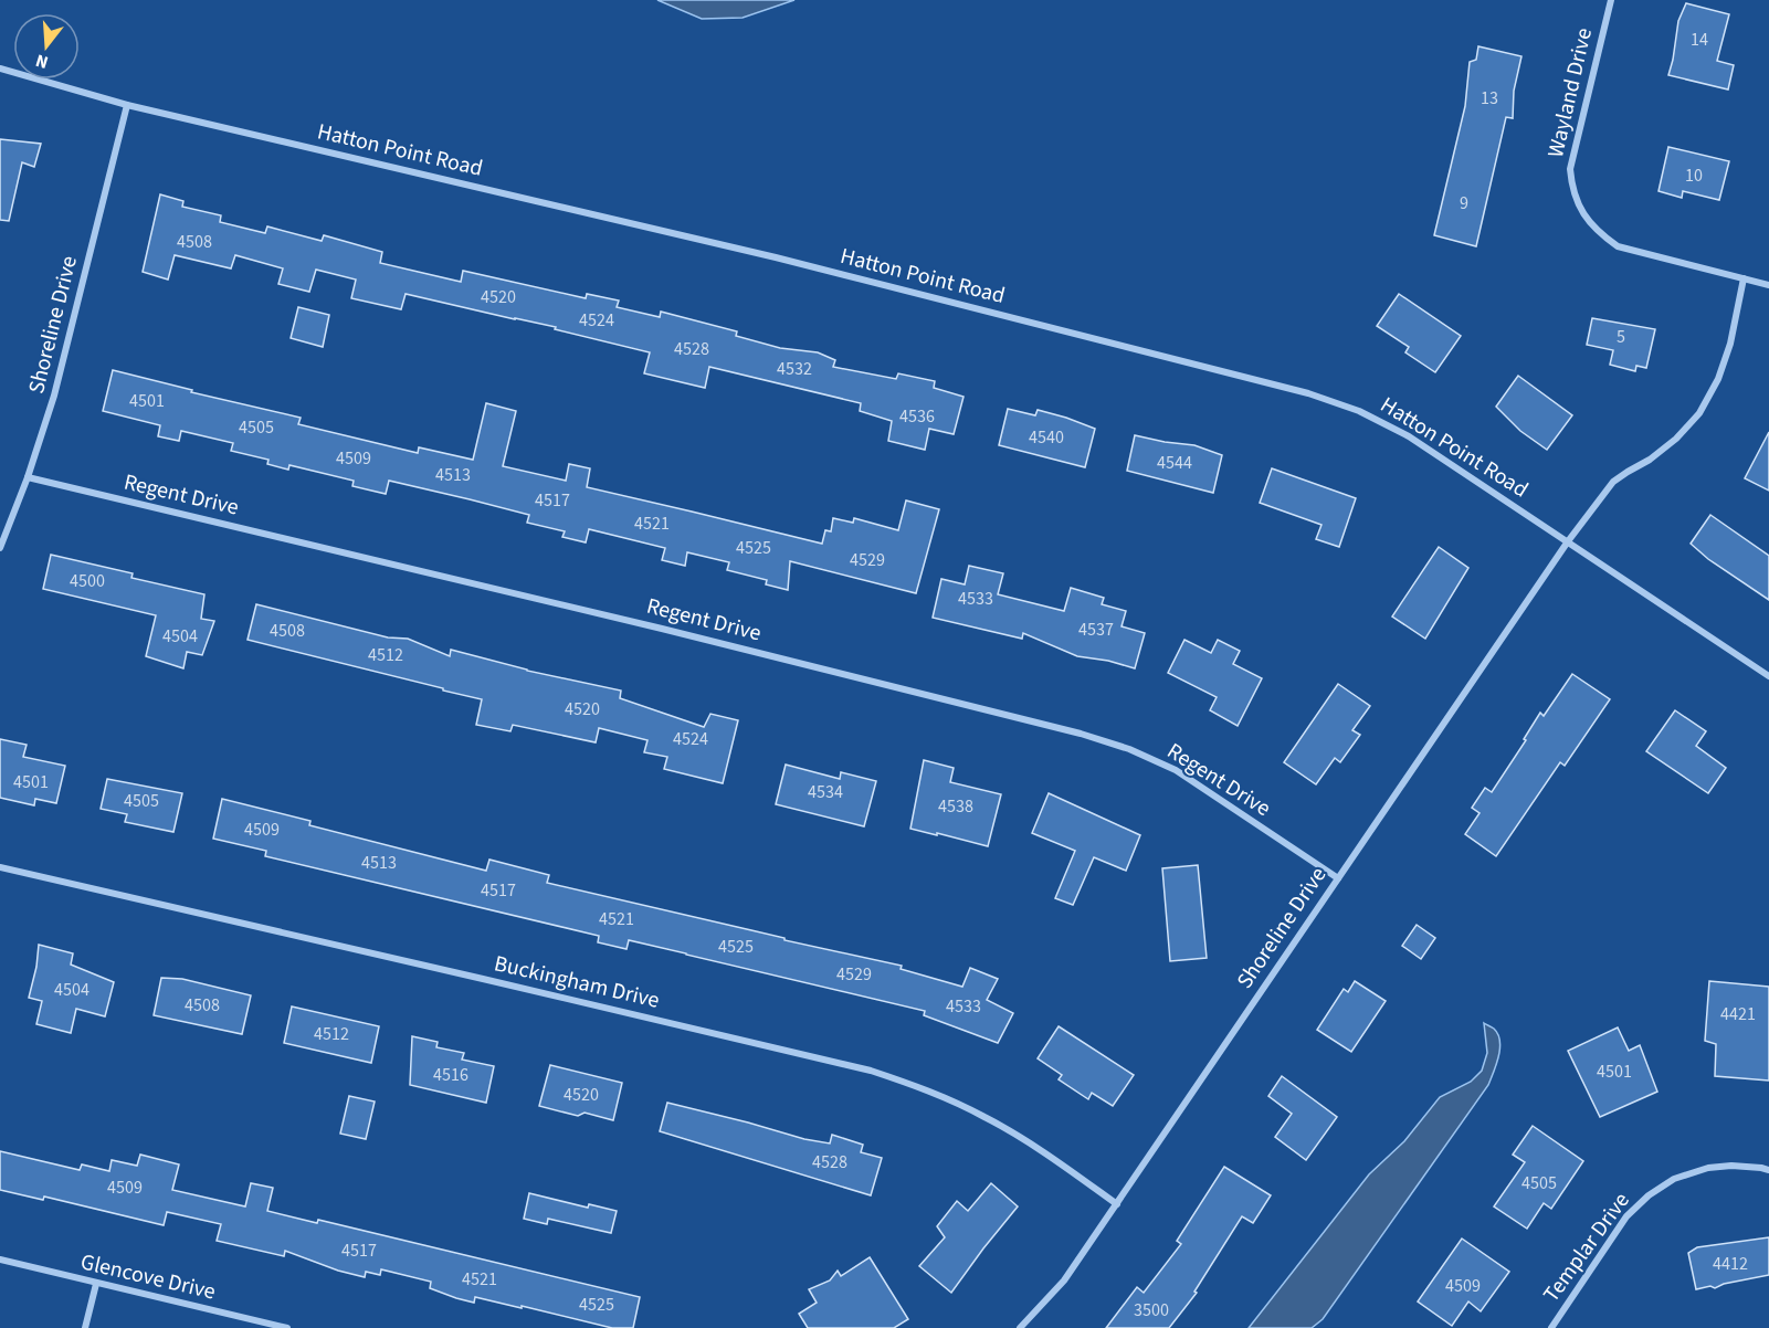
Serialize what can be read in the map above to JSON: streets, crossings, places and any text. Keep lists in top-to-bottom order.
{
  "streets": {
    "street": [
      "Wayland Drive",
      "Hatton Point Road",
      "Shoreline Drive",
      "Regent Drive",
      "Buckingham Drive",
      "Templar Drive",
      "Glencove Drive"
    ]
  },
  "crossings": [
    ["Hatton Point Road", "Shoreline Drive"],
    ["Shoreline Drive", "Regent Drive"],
    ["Shoreline Drive", "Buckingham Drive"]
  ],
  "house_numbers": [
    "14",
    "13",
    "10",
    "9",
    "4508",
    "4520",
    "4524",
    "5",
    "4528",
    "4532",
    "4501",
    "4536",
    "4505",
    "4540",
    "4509",
    "4544",
    "4513",
    "4517",
    "4521",
    "4525",
    "4529",
    "4500",
    "4533",
    "4537",
    "4508",
    "4504",
    "4512",
    "4520",
    "4524",
    "4501",
    "4534",
    "4505",
    "4538",
    "4509",
    "4513",
    "4517",
    "4521",
    "4525",
    "4529",
    "4504",
    "4508",
    "4533",
    "4421",
    "4512",
    "4501",
    "4516",
    "4520",
    "4528",
    "4505",
    "4509",
    "4517",
    "4412",
    "4521",
    "4509",
    "4525",
    "3500"
  ],
  "north": "bottom"
}
